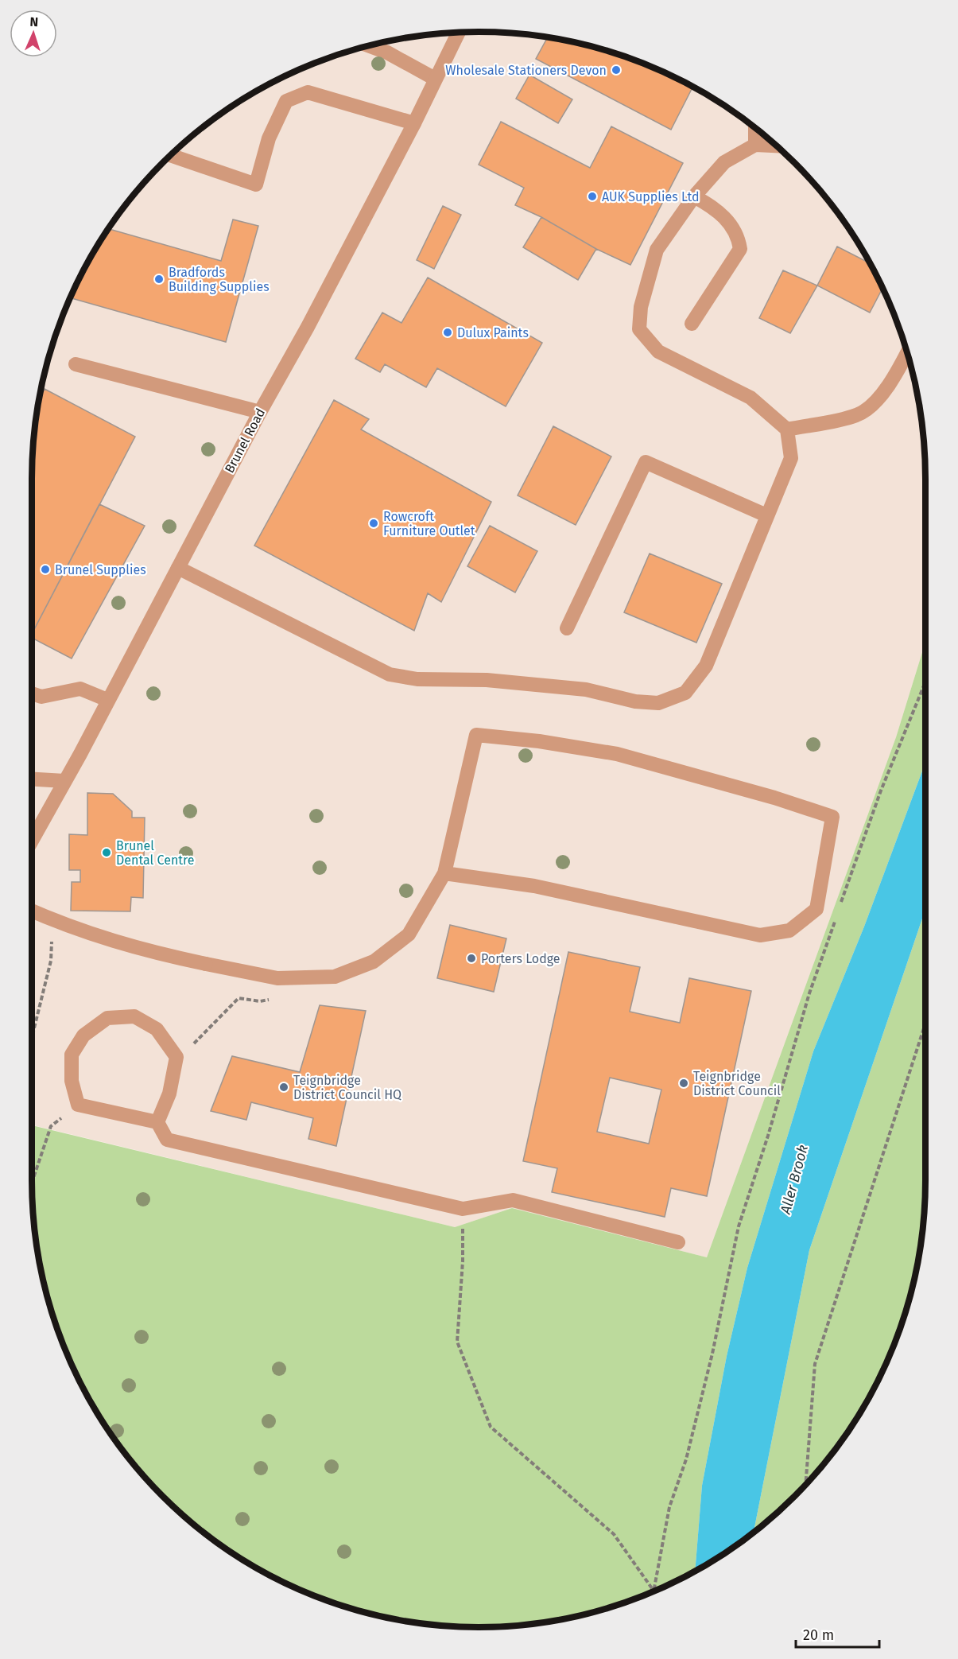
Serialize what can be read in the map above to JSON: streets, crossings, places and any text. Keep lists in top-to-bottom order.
{
  "streets": {
    "street": ["Brunel Road"]
  },
  "water": ["Aller Brook"],
  "places": [
    "Wholesale Stationers Devon",
    "AUK Supplies Ltd",
    "Bradfords Building Supplies",
    "Dulux Paints",
    "Rowcroft Furniture Outlet",
    "Brunel Supplies",
    "Brunel Dental Centre",
    "Porters Lodge",
    "Teignbridge District Council",
    "Teignbridge District Council HQ"
  ],
  "scale_bar": "20 m",
  "north": "top"
}
